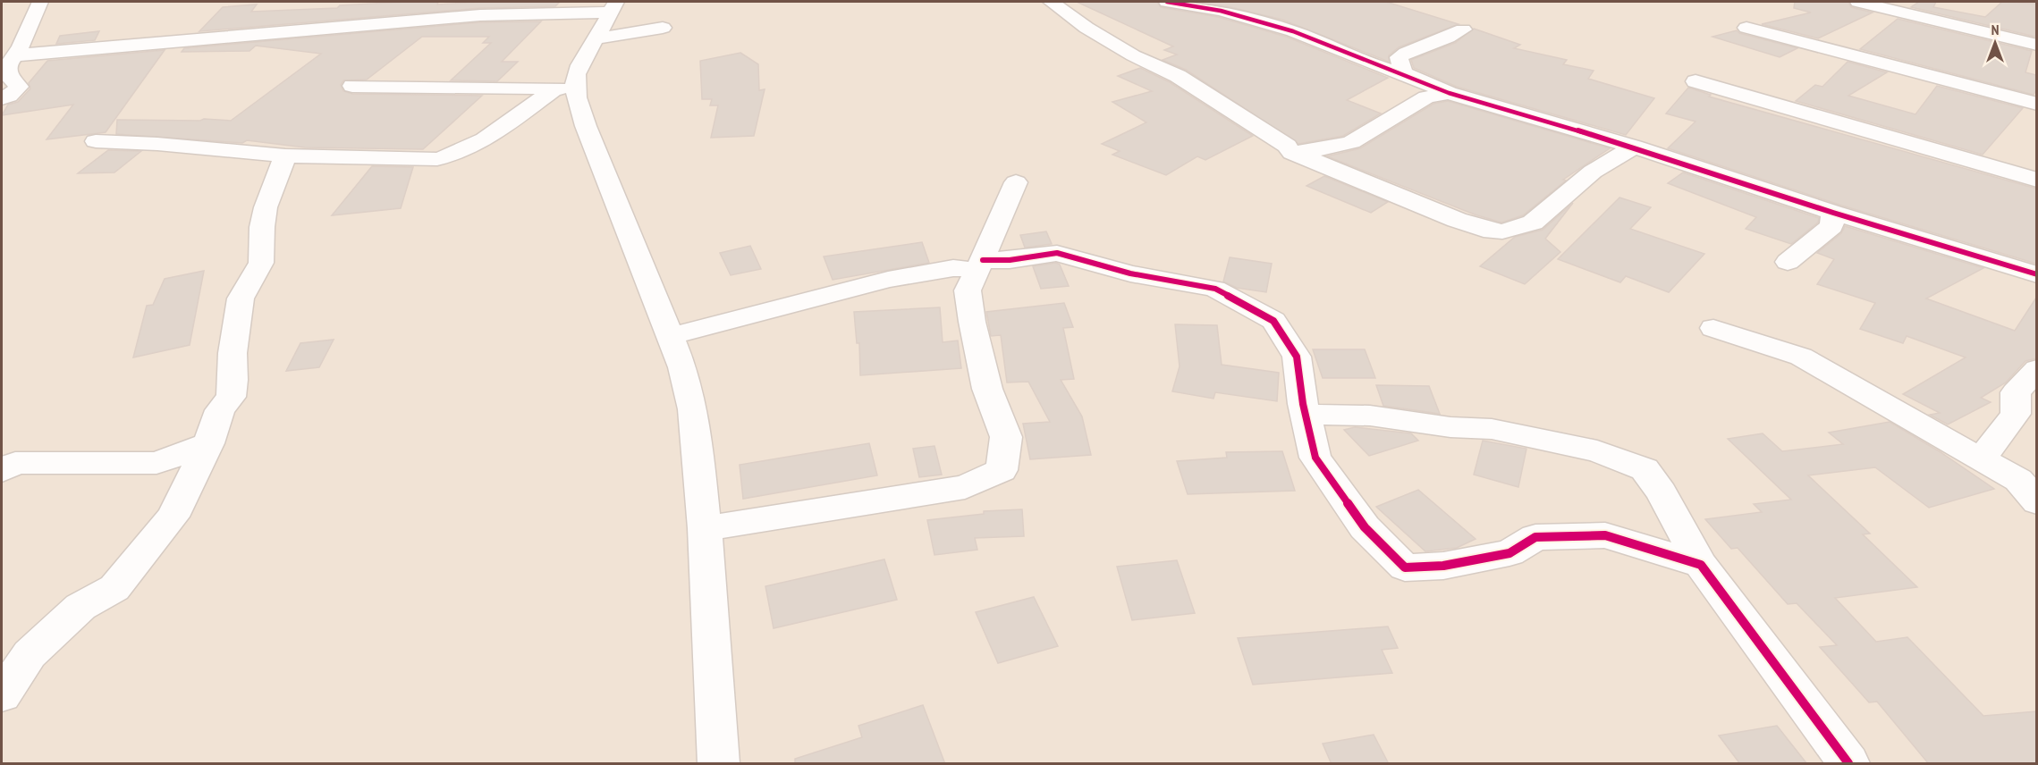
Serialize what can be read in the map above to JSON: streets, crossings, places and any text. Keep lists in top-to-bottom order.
{
  "north": "top"
}
